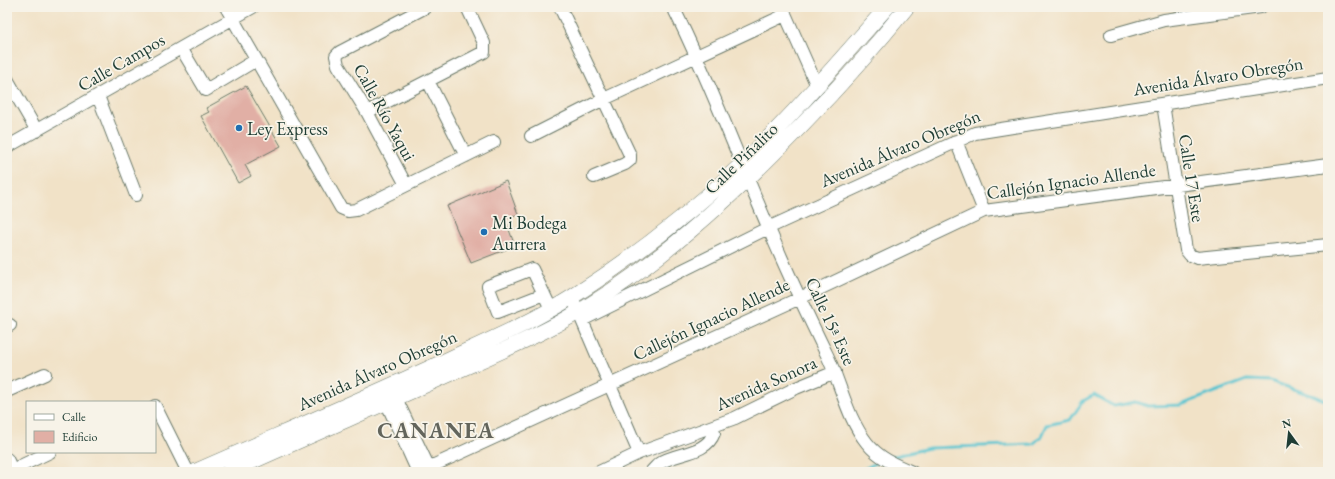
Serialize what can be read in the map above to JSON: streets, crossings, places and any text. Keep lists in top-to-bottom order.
{
  "streets": {
    "main road": ["Avenida Álvaro Obregón", "Calle Piñalito"],
    "street": [
      "Calle Campos",
      "Calle Río Yaqui",
      "Calle 17 Este",
      "Callejón Ignacio Allende",
      "Calle 15ª Este",
      "Avenida Sonora"
    ]
  },
  "crossings": [
    ["Avenida Álvaro Obregón", "Calle Piñalito"],
    ["Avenida Álvaro Obregón", "Calle 17 Este"],
    ["Avenida Álvaro Obregón", "Calle 15ª Este"],
    ["Calle Piñalito", "Calle 15ª Este"],
    ["Calle 17 Este", "Callejón Ignacio Allende"],
    ["Callejón Ignacio Allende", "Calle 15ª Este"],
    ["Calle 15ª Este", "Avenida Sonora"]
  ],
  "districts": ["CANANEA"],
  "places": ["Ley Express", "Mi Bodega Aurrera"],
  "legend": ["Calle", "Edificio"],
  "north": "top"
}
